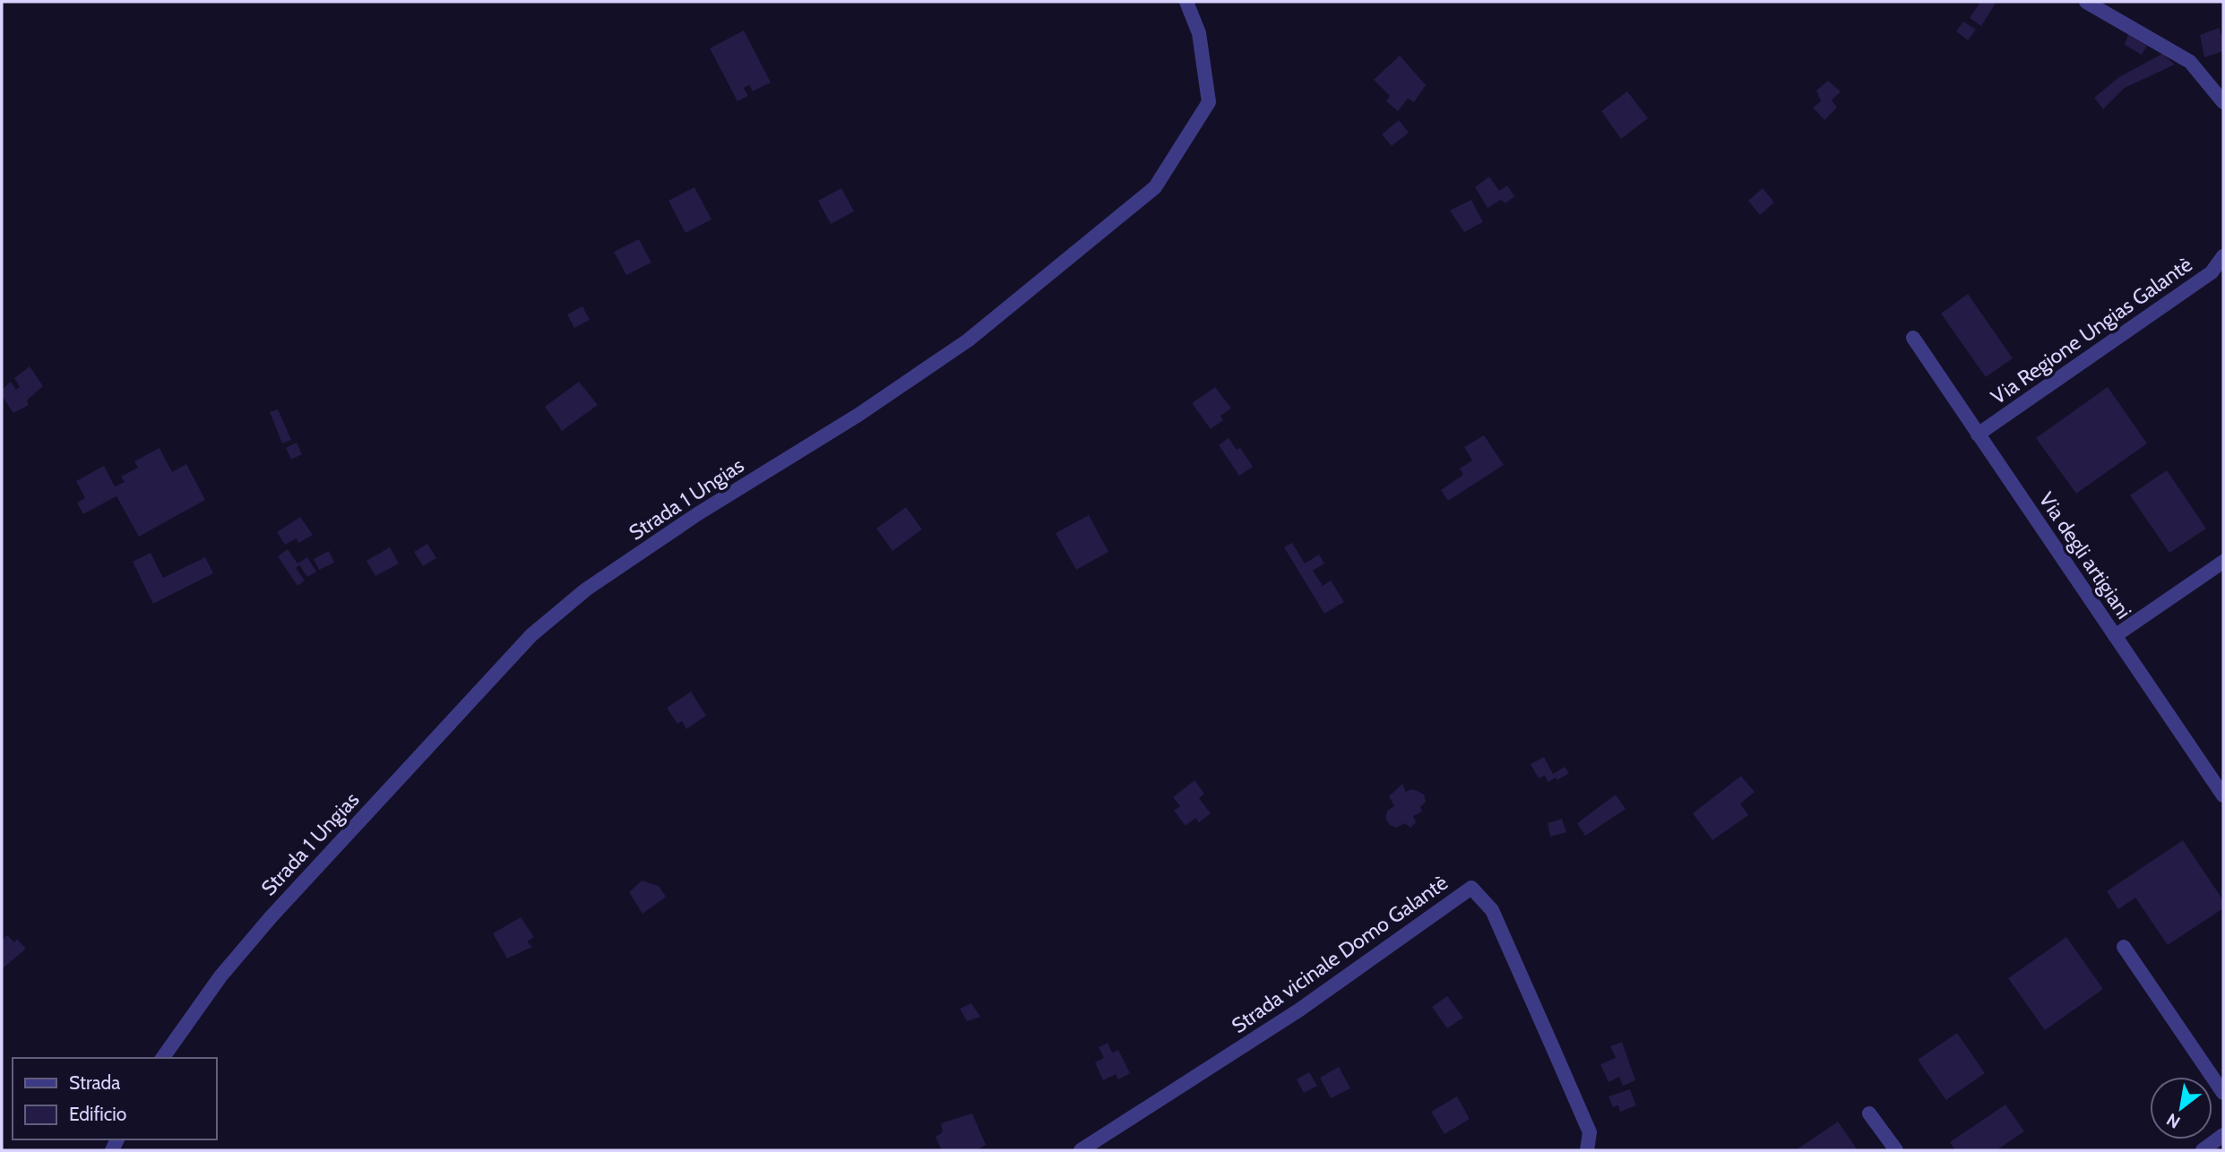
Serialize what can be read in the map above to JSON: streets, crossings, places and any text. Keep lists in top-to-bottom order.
{
  "streets": {
    "street": [
      "Via Regione Ungias Galantè",
      "Strada 1 Ungias",
      "Via degli artigiani",
      "Strada vicinale Domo Galantè"
    ]
  },
  "crossings": [
    ["Via Regione Ungias Galantè", "Via degli artigiani"]
  ],
  "legend": ["Strada", "Edificio"],
  "north": "bottom left"
}
